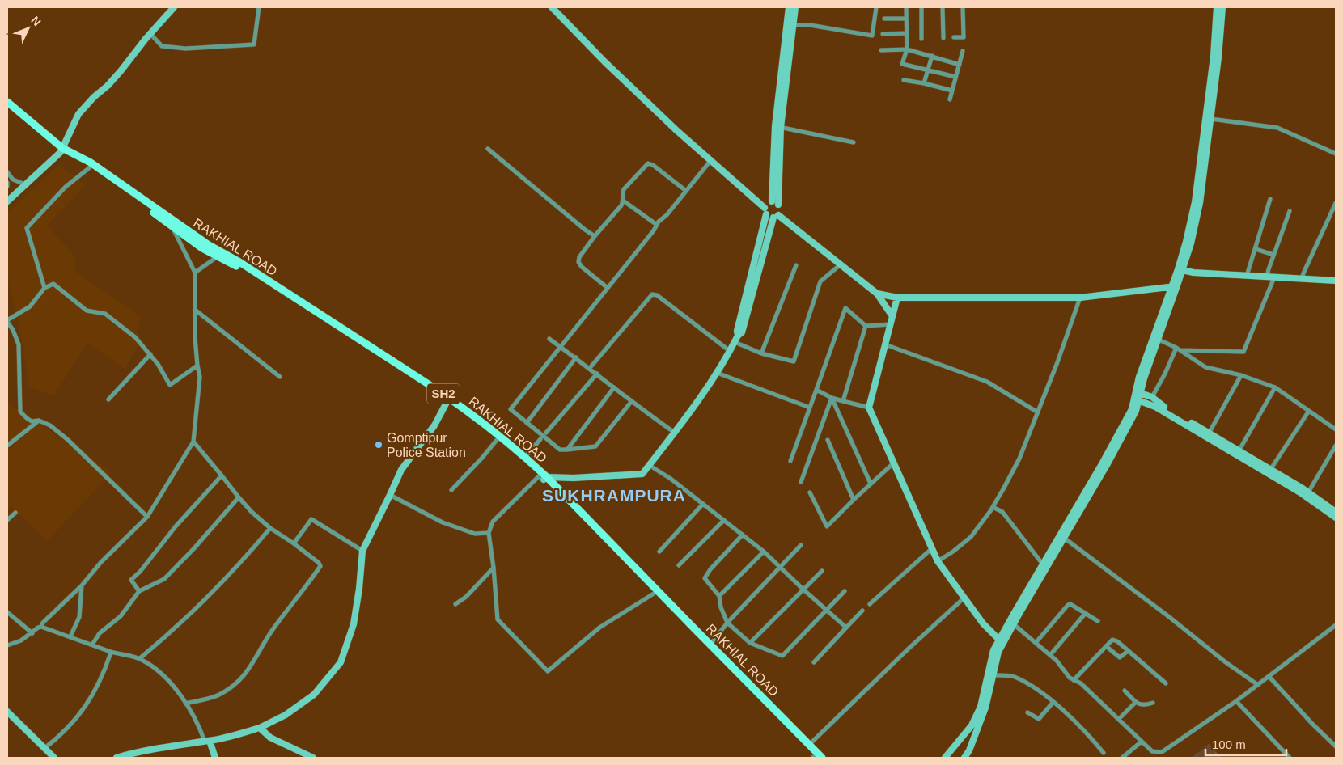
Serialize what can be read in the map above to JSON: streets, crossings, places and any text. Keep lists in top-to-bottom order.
{
  "streets": {
    "main road": ["RAKHIAL ROAD", "SH2"]
  },
  "districts": ["SUKHRAMPURA"],
  "places": ["Gomptipur Police Station"],
  "scale_bar": "100 m",
  "north": "top right"
}
